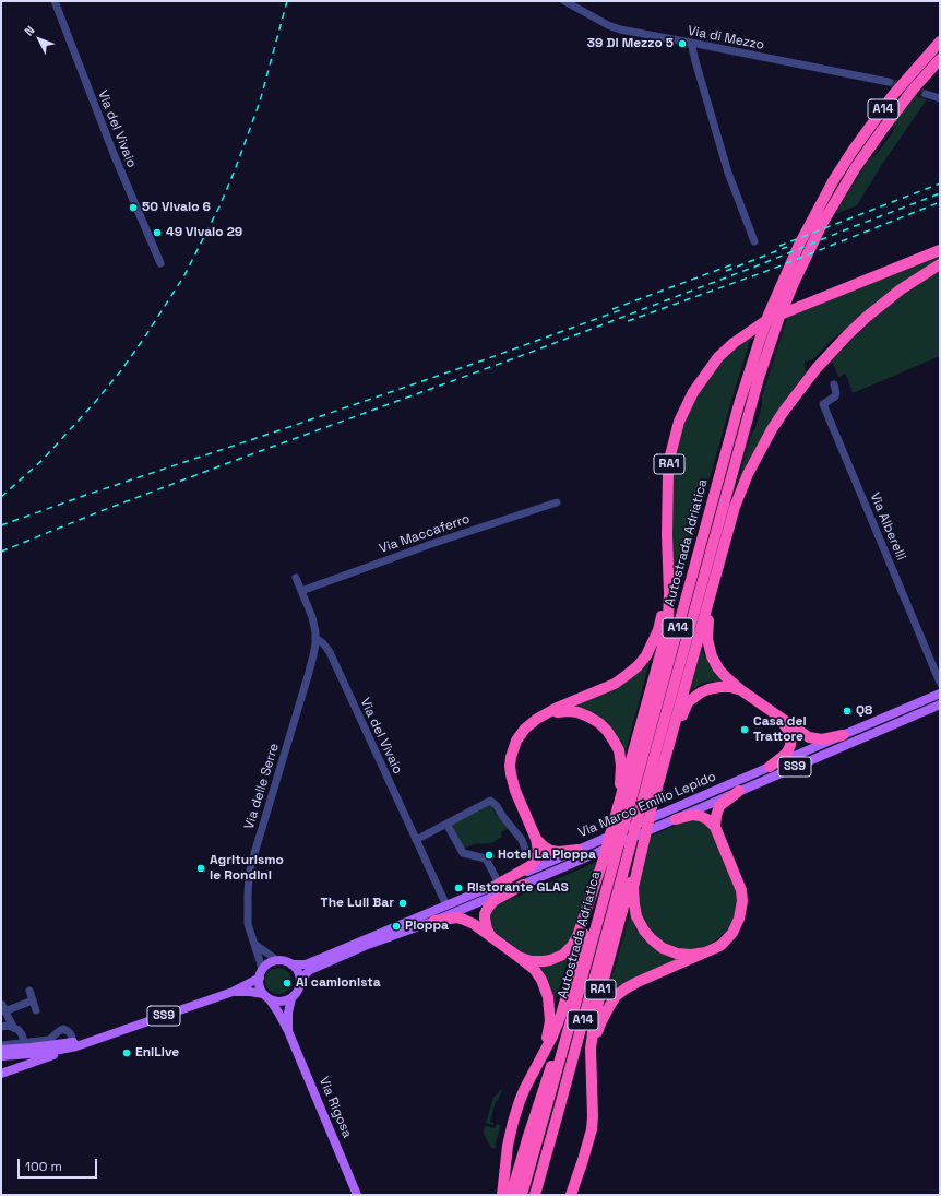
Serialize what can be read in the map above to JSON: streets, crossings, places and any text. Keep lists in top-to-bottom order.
{
  "streets": {
    "highway": ["A14", "RA1", "Autostrada Adriatica"],
    "main road": ["SS9", "Via Marco Emilio Lepido", "Via Rigosa"],
    "street": [
      "Via di Mezzo",
      "Via del Vivaio",
      "Via Alberelli",
      "Via Maccaferro",
      "Via delle Serre"
    ]
  },
  "crossings": [
    ["Via del Vivaio", "Via delle Serre"],
    ["Via del Vivaio", "Via Marco Emilio Lepido"],
    ["RA1", "Via Marco Emilio Lepido"],
    ["SS9", "Via delle Serre"],
    ["SS9", "Via Marco Emilio Lepido"],
    ["SS9", "Via Rigosa"],
    ["Via delle Serre", "Via Marco Emilio Lepido"],
    ["Via delle Serre", "Via Rigosa"],
    ["Via Marco Emilio Lepido", "Via Rigosa"]
  ],
  "places": [
    "39 Di Mezzo 5",
    "50 Vivaio 6",
    "49 Vivaio 29",
    "Q8",
    "Casa del Trattore",
    "Hotel La Pioppa",
    "Agriturismo le Rondini",
    "Ristorante GLAS",
    "The Lull Bar",
    "Pioppa",
    "Al camionista",
    "EniLive"
  ],
  "scale_bar": "100 m",
  "north": "top left"
}
